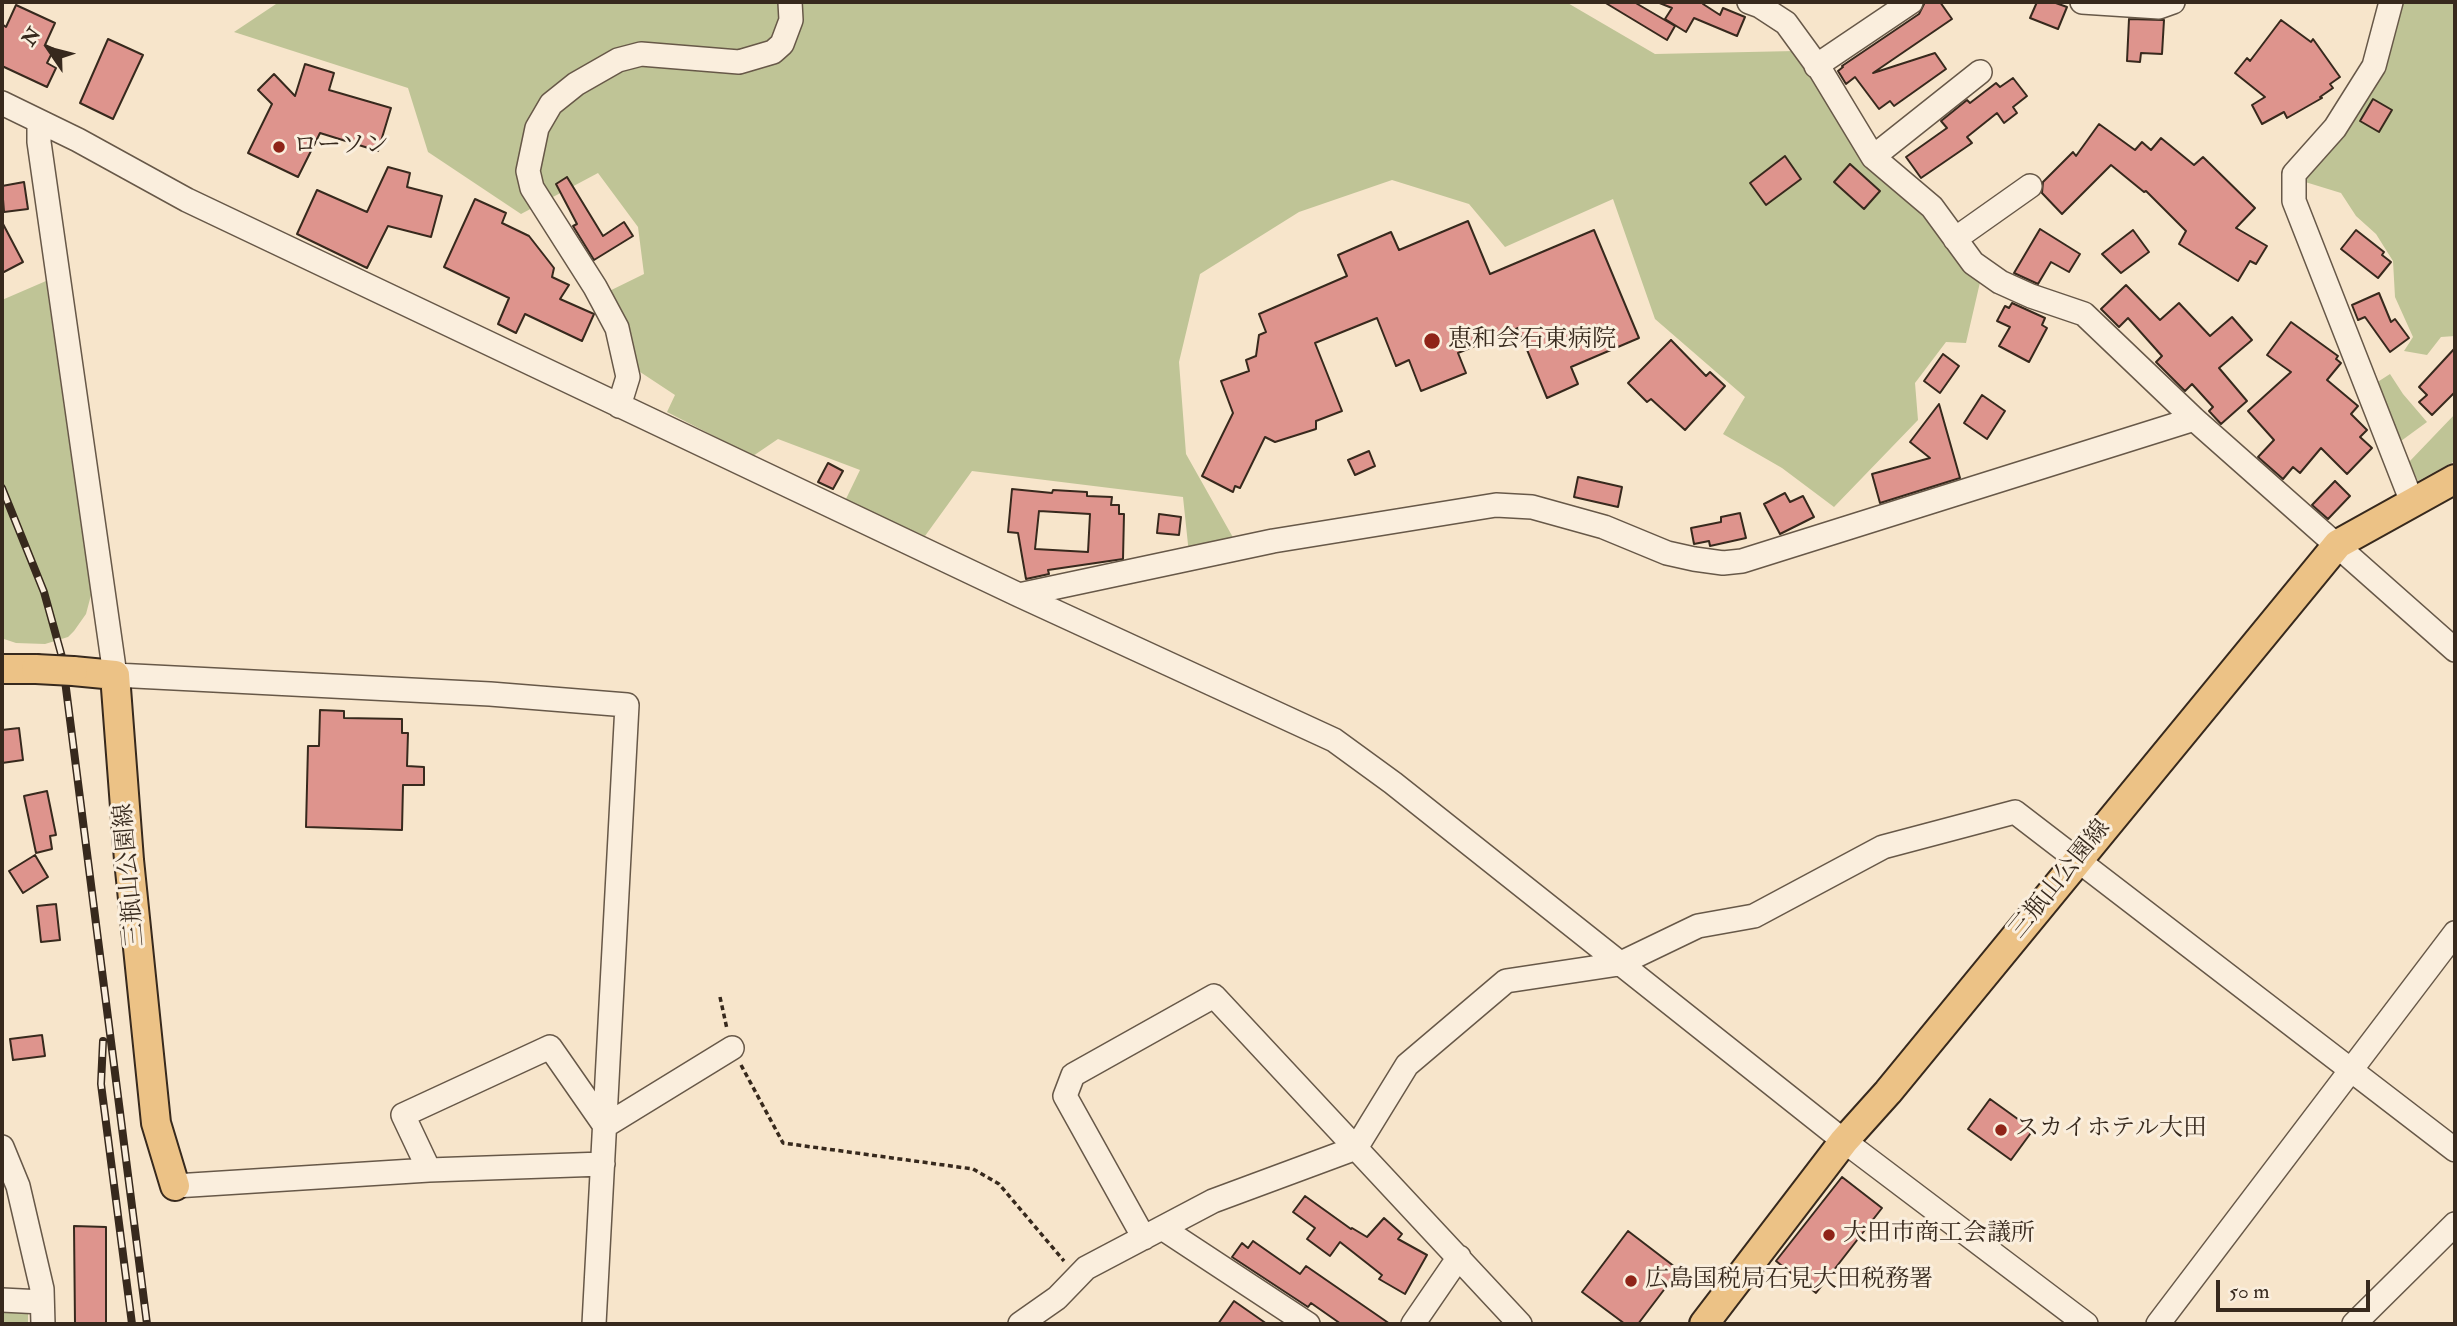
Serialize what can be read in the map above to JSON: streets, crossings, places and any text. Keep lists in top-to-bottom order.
{
  "streets": {
    "main road": ["三瓶山公園線"]
  },
  "places": [
    "ローソン",
    "恵和会石東病院",
    "スカイホテル大田",
    "大田市商工会議所",
    "広島国税局石見大田税務署"
  ],
  "scale_bar": "50 m",
  "north": "top left"
}
